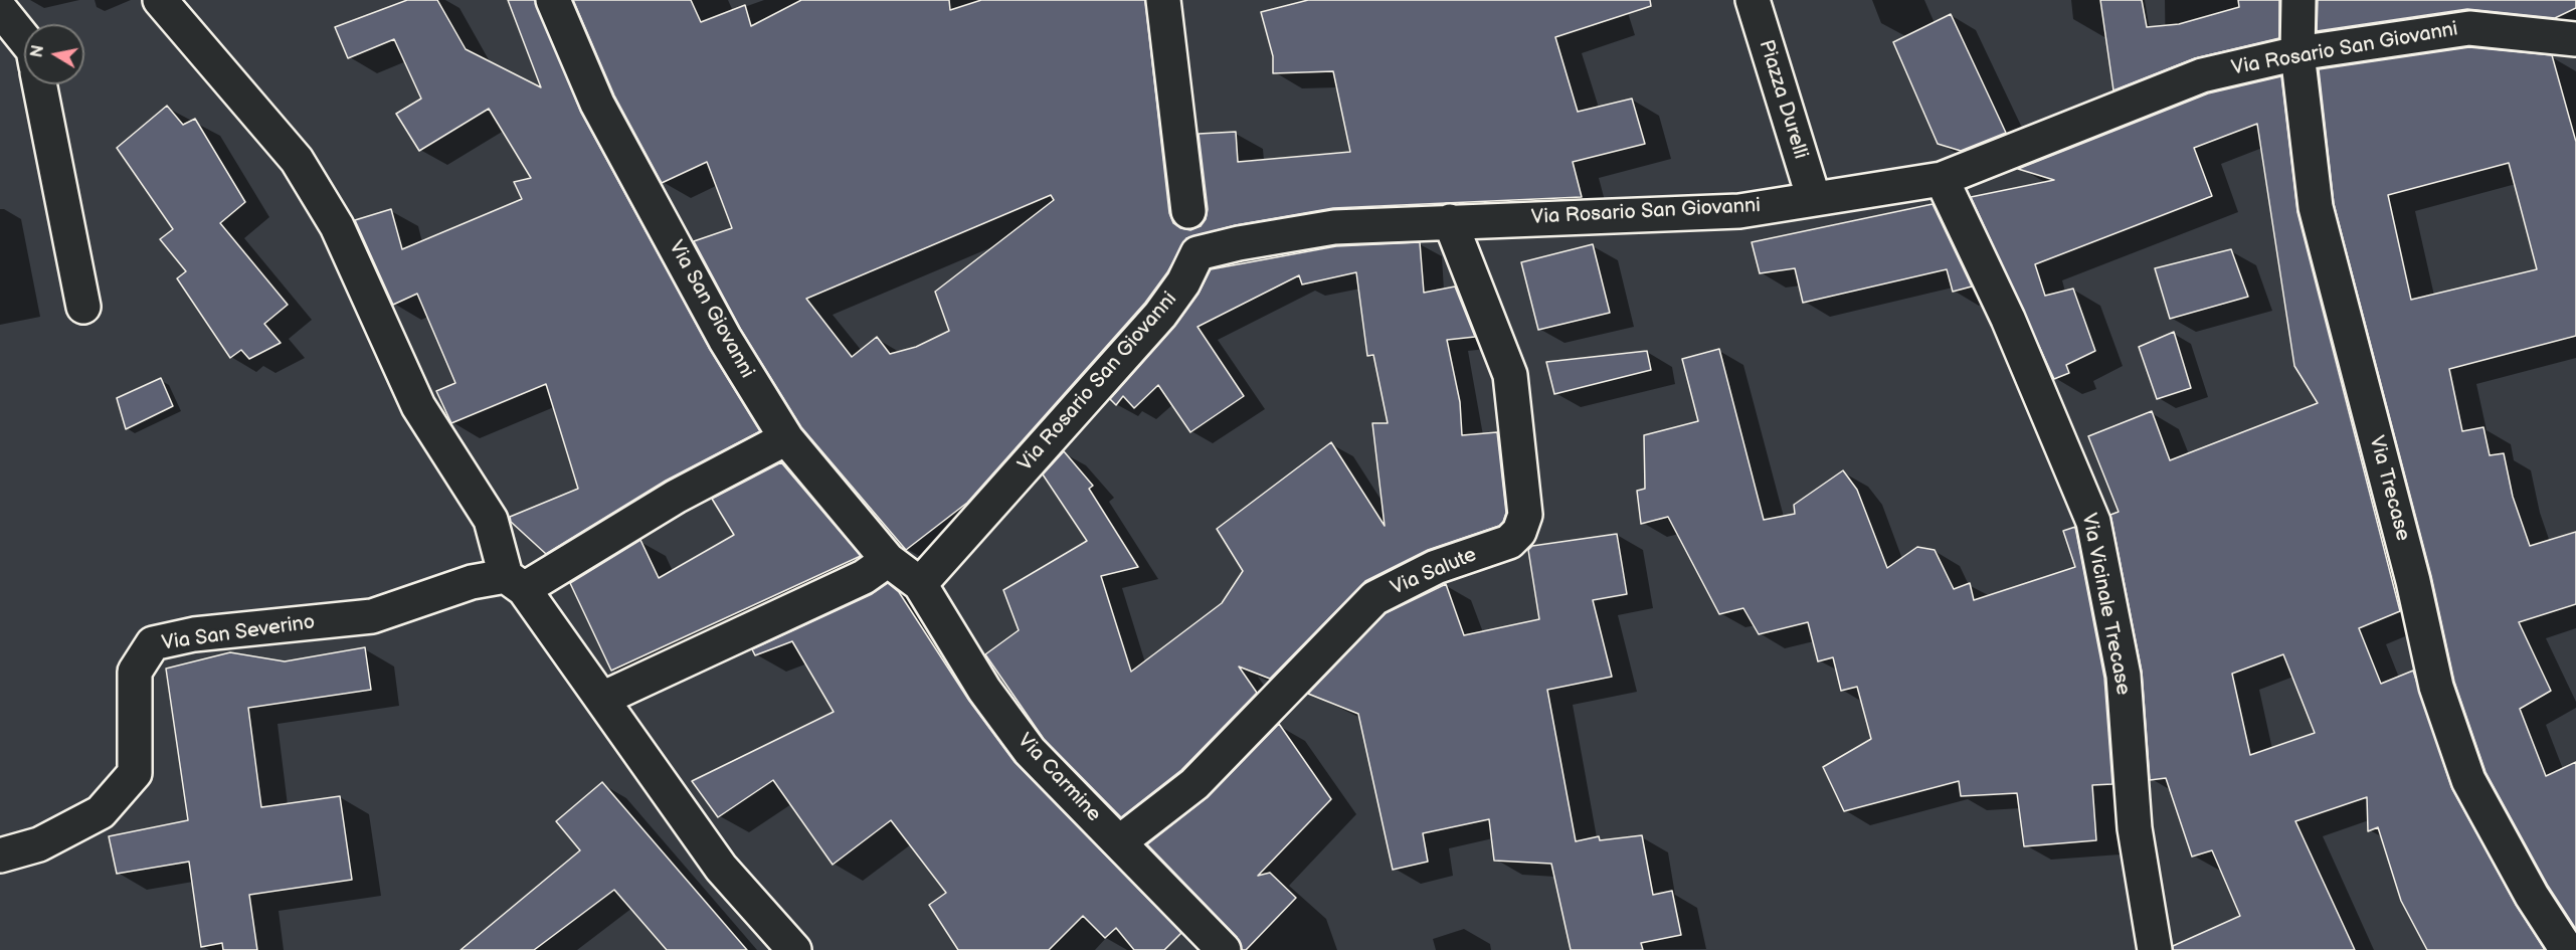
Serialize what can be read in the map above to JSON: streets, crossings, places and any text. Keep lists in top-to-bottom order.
{
  "streets": {
    "street": [
      "Via Rosario San Giovanni",
      "Piazza Durelli",
      "Via San Giovanni",
      "Via Trecase",
      "Via Salute",
      "Via Vicinale Trecase",
      "Via San Severino",
      "Via Carmine"
    ]
  },
  "crossings": [
    ["Via Rosario San Giovanni", "Piazza Durelli"],
    ["Via Rosario San Giovanni", "Via San Giovanni"],
    ["Via Rosario San Giovanni", "Via Trecase"],
    ["Via Rosario San Giovanni", "Via Salute"],
    ["Via Rosario San Giovanni", "Via Vicinale Trecase"],
    ["Via Rosario San Giovanni", "Via Carmine"],
    ["Via San Giovanni", "Via Carmine"],
    ["Via Salute", "Via Carmine"]
  ],
  "north": "left"
}
